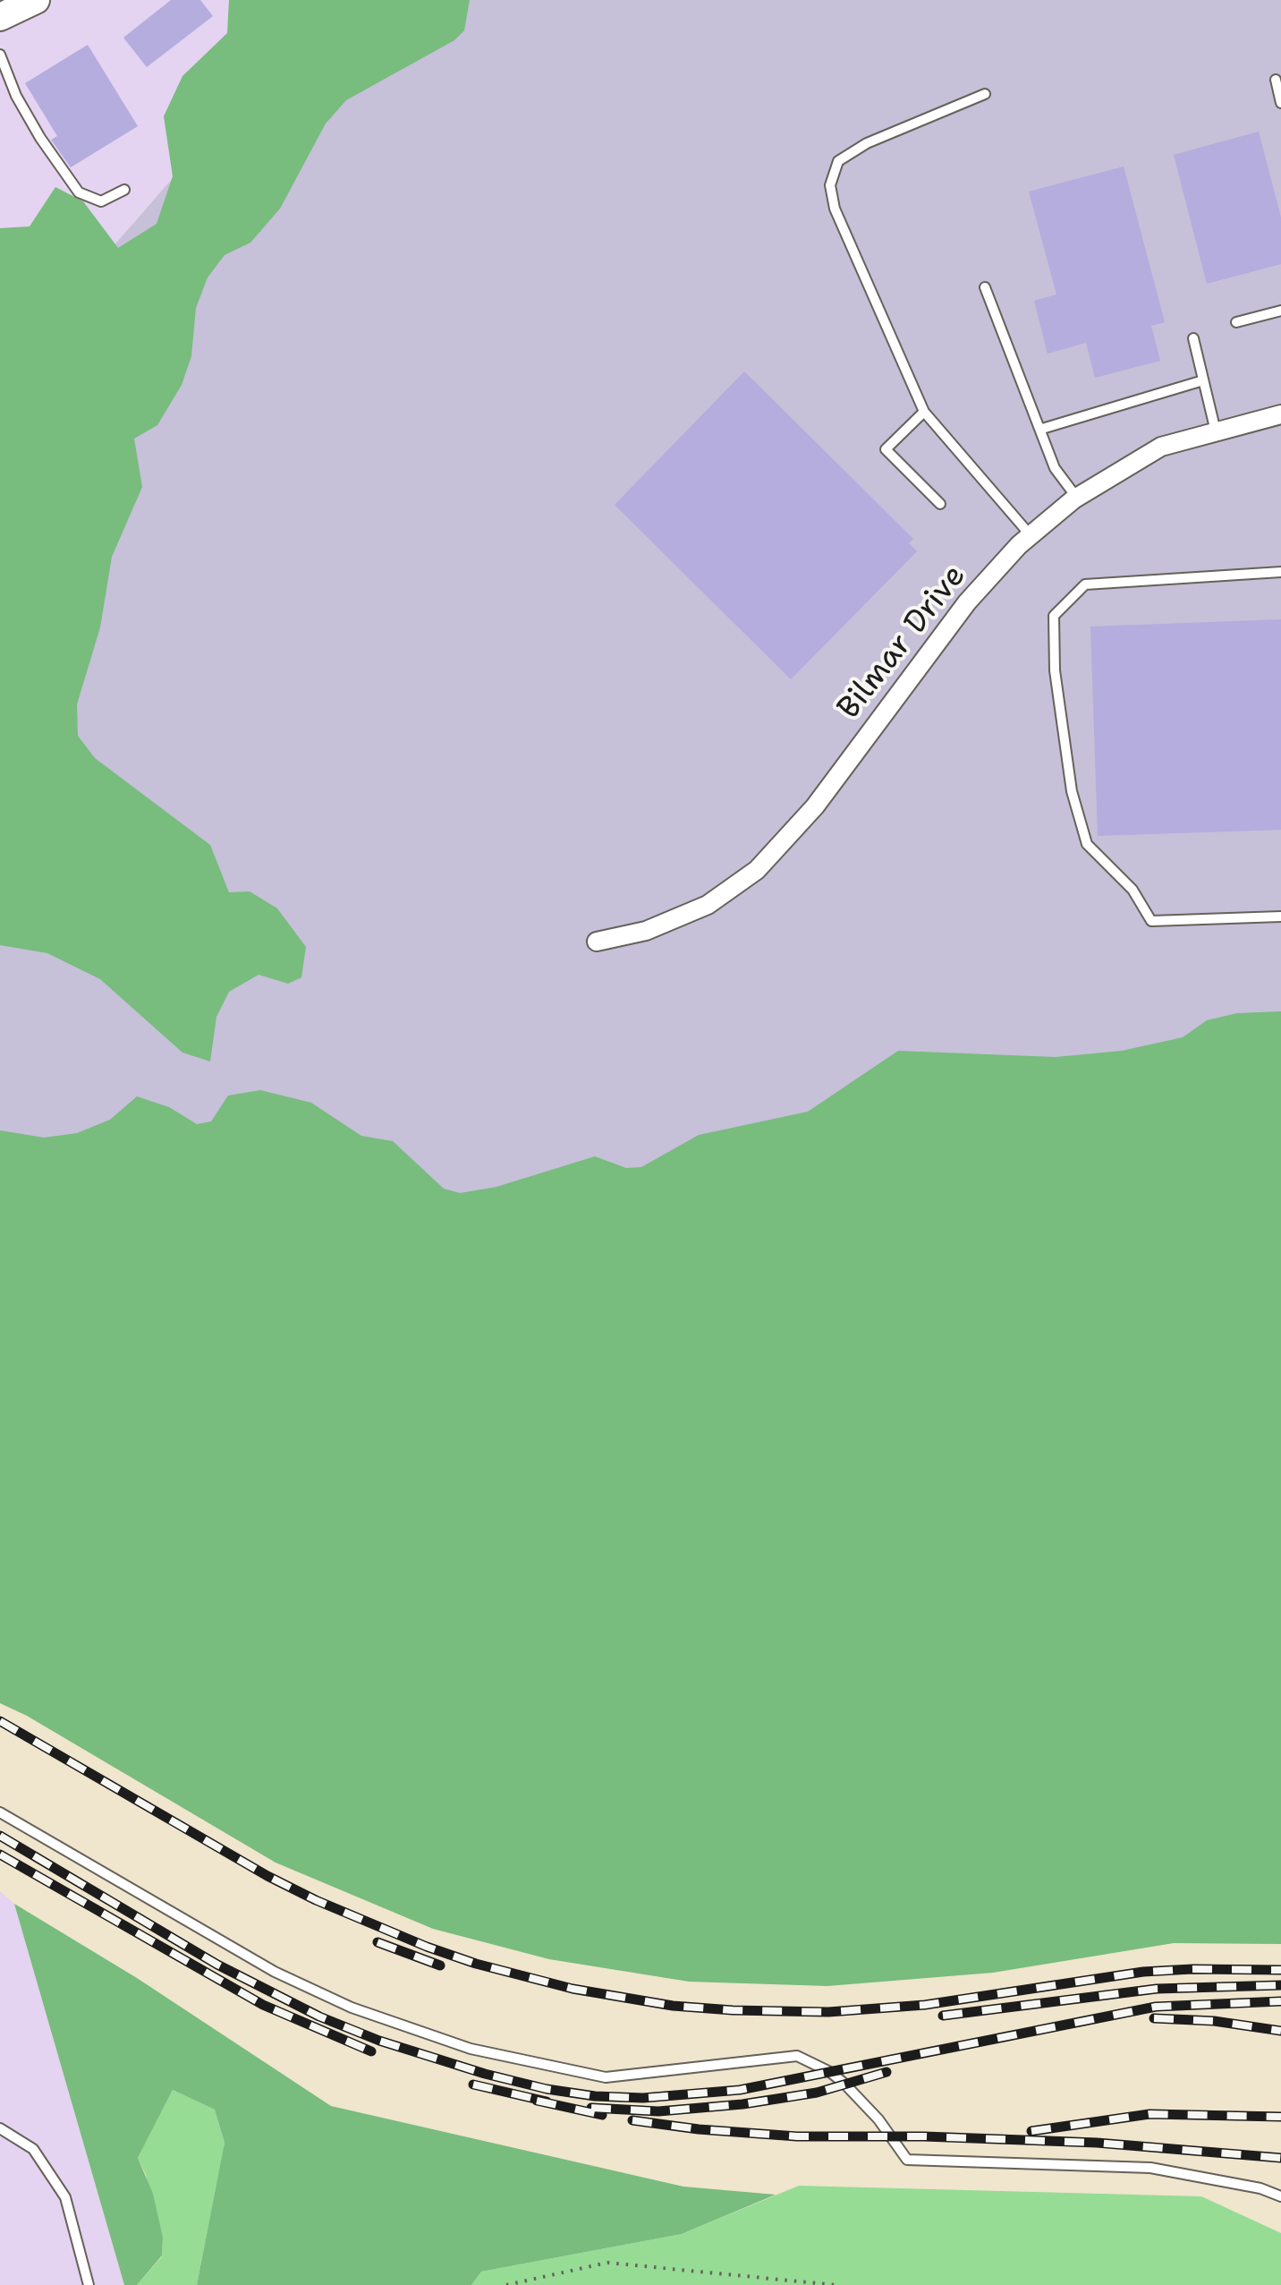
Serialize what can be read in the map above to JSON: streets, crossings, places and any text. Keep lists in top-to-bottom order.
{
  "streets": {
    "street": ["Bilmar Drive"]
  }
}
